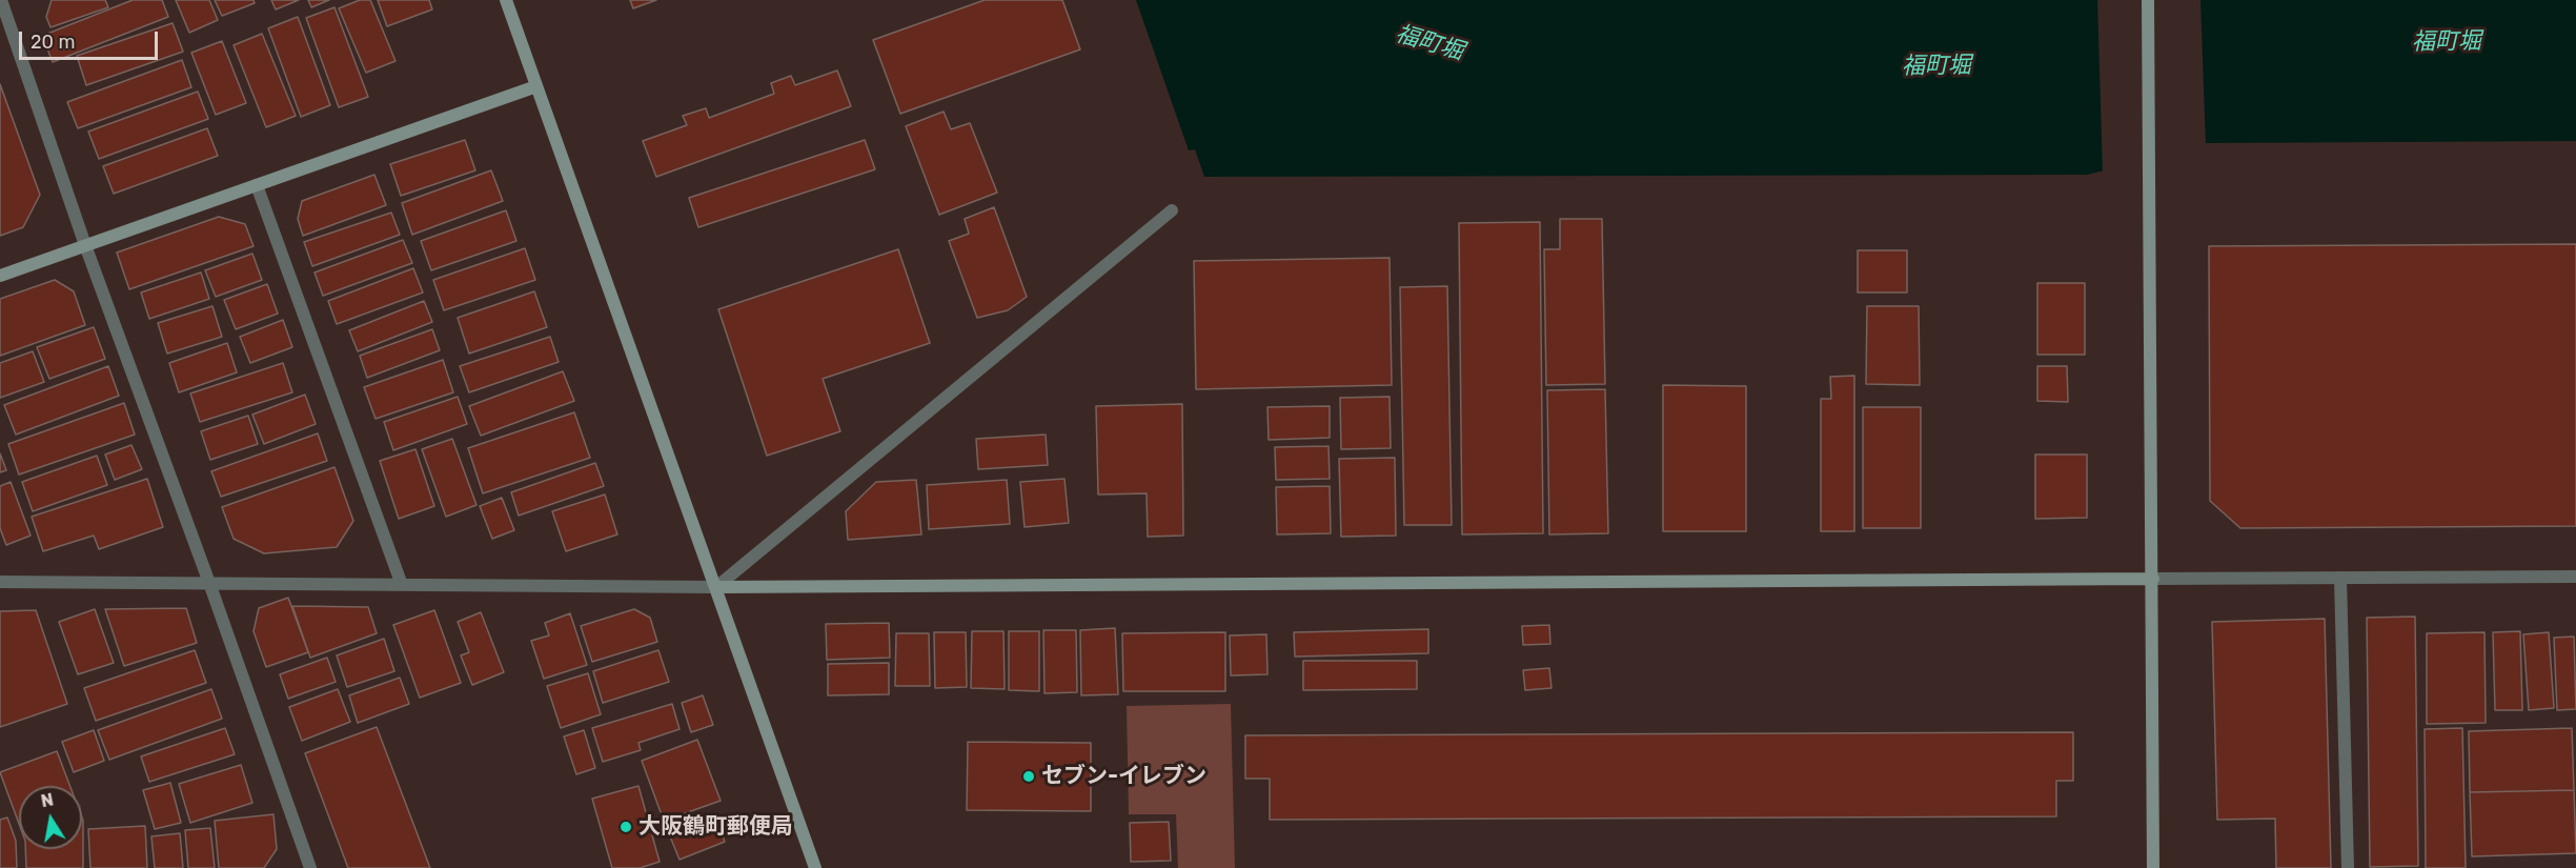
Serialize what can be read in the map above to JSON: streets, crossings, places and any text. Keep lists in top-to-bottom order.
{
  "water": ["福町堀"],
  "places": ["セブン-イレブン", "大阪鶴町郵便局"],
  "scale_bar": "20 m",
  "north": "top"
}
